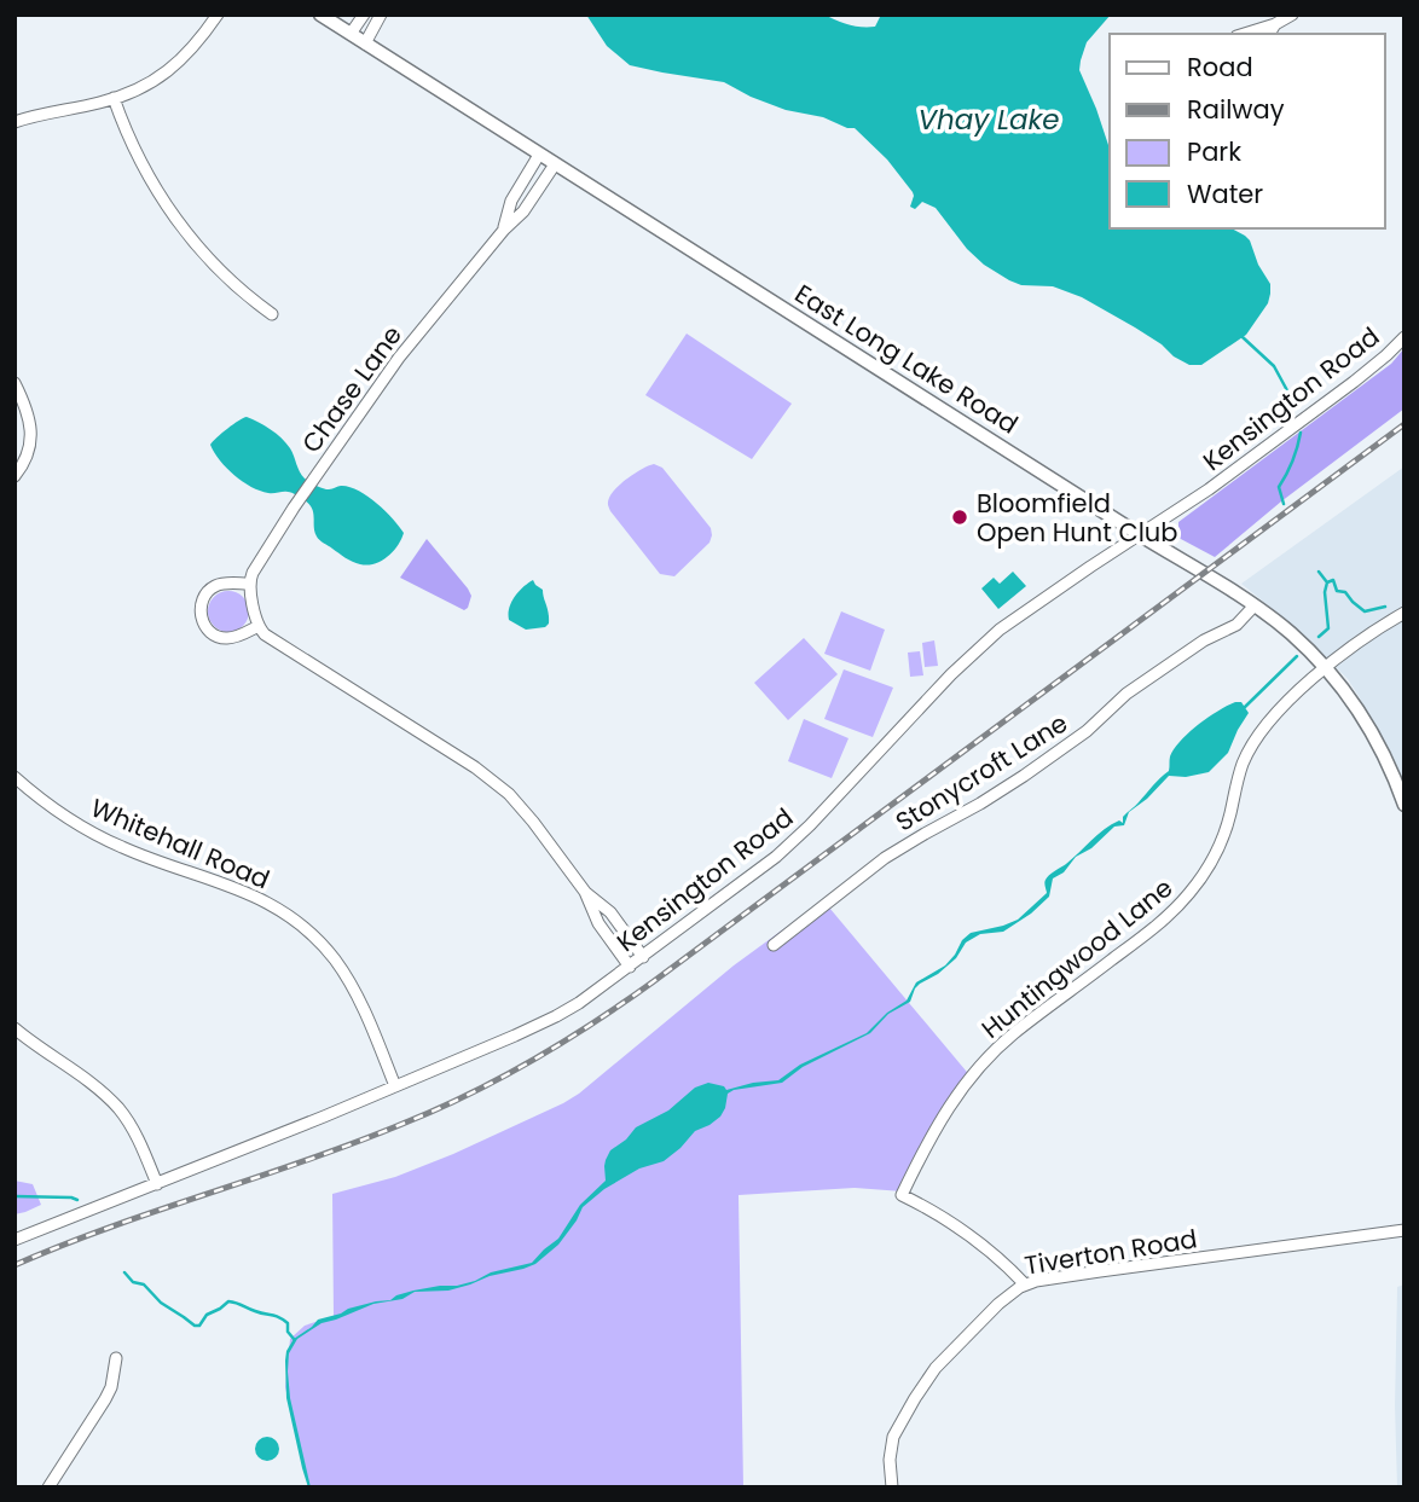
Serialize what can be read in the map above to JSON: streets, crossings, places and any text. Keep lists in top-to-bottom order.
{
  "streets": {
    "main road": ["East Long Lake Road"],
    "street": [
      "Chase Lane",
      "Kensington Road",
      "Stonycroft Lane",
      "Whitehall Road",
      "Huntingwood Lane",
      "Tiverton Road"
    ]
  },
  "crossings": [
    ["East Long Lake Road", "Chase Lane"],
    ["East Long Lake Road", "Kensington Road"],
    ["East Long Lake Road", "Stonycroft Lane"],
    ["East Long Lake Road", "Huntingwood Lane"],
    ["Kensington Road", "Whitehall Road"],
    ["Huntingwood Lane", "Tiverton Road"]
  ],
  "water": ["Vhay Lake"],
  "places": ["Bloomfield Open Hunt Club"],
  "legend": [
    "Road",
    "Railway",
    "Park",
    "Water"
  ]
}
